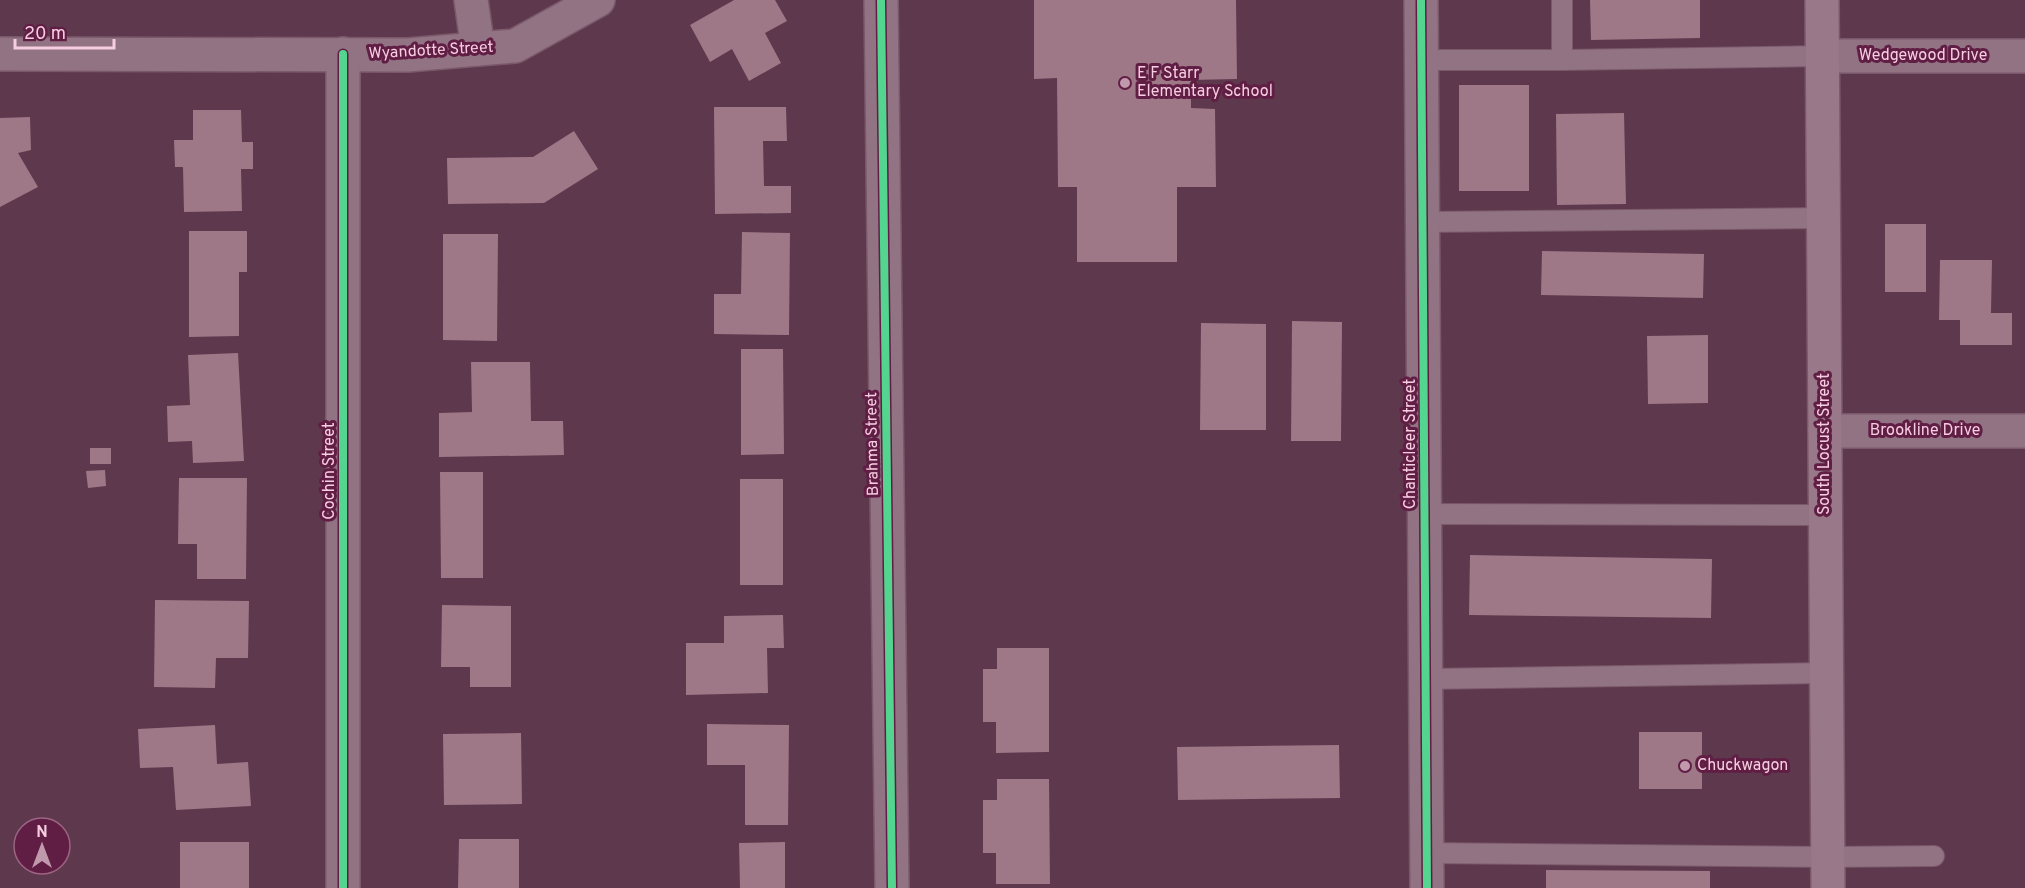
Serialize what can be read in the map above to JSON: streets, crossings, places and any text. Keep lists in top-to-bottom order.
{
  "streets": {
    "main road": ["South Locust Street"],
    "street": [
      "Wyandotte Street",
      "Wedgewood Drive",
      "Brookline Drive",
      "Brahma Street",
      "Chanticleer Street",
      "Cochin Street"
    ]
  },
  "crossings": [
    ["Wyandotte Street", "Cochin Street"],
    ["Wedgewood Drive", "South Locust Street"],
    ["Brookline Drive", "South Locust Street"]
  ],
  "places": ["E F Starr Elementary School", "Chuckwagon"],
  "scale_bar": "20 m",
  "north": "top"
}
